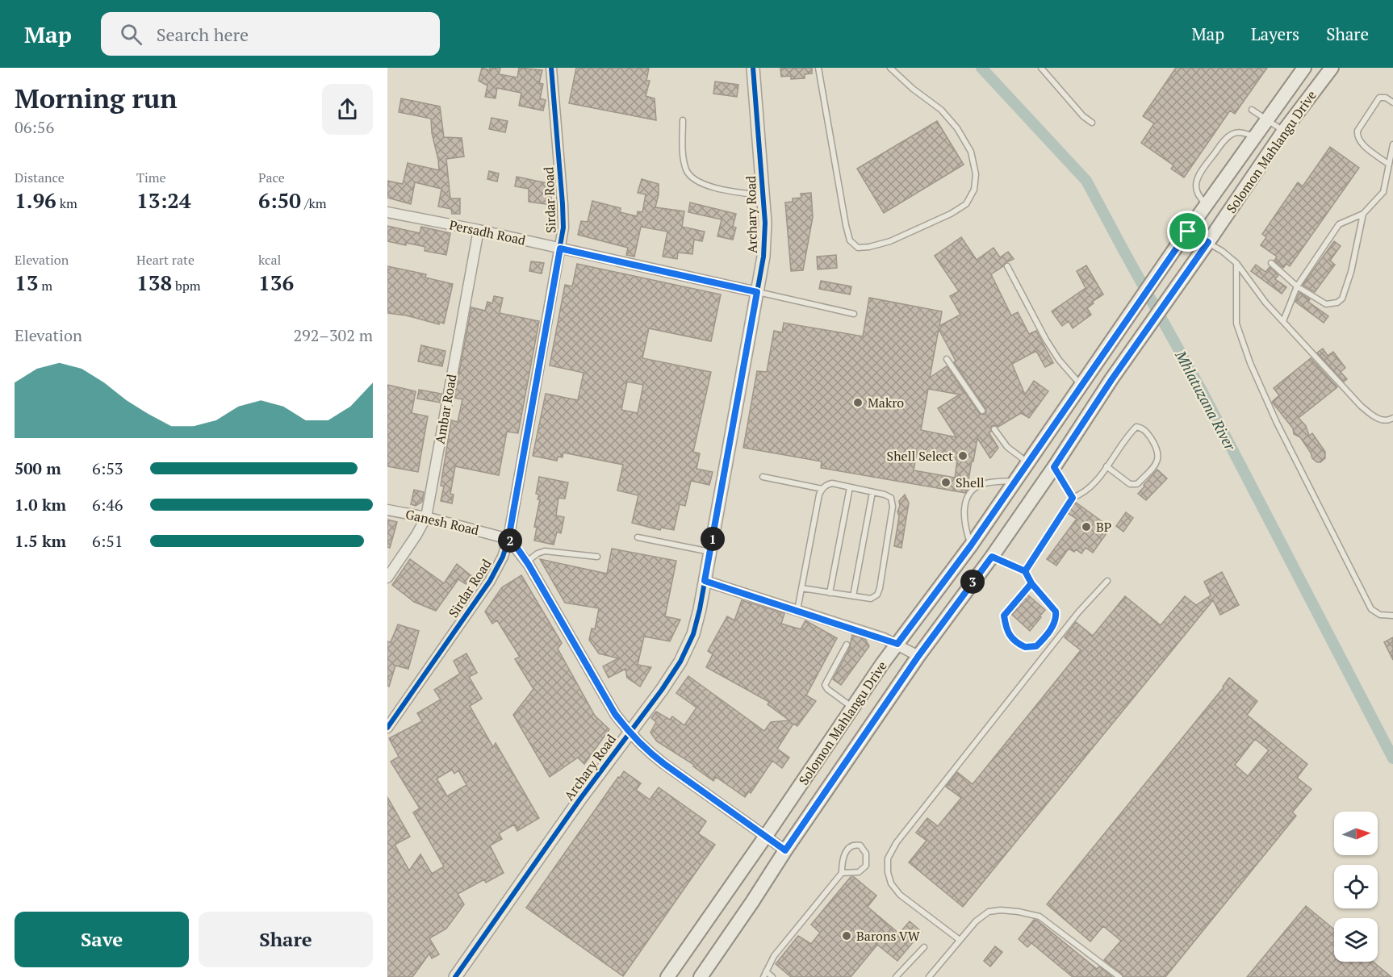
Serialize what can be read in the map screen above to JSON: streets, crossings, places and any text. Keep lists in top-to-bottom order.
{
  "streets": {
    "main road": ["Solomon Mahlangu Drive"],
    "street": [
      "Sirdar Road",
      "Archary Road",
      "Persadh Road",
      "Ambar Road",
      "Ganesh Road"
    ]
  },
  "crossings": [
    ["Sirdar Road", "Persadh Road"],
    ["Sirdar Road", "Ganesh Road"],
    ["Archary Road", "Persadh Road"],
    ["Persadh Road", "Ambar Road"],
    ["Ambar Road", "Ganesh Road"]
  ],
  "water": ["Mhlatuzana River"],
  "places": [
    "Makro",
    "Shell Select",
    "Shell",
    "BP",
    "Barons VW"
  ],
  "north": "right",
  "page": {
    "header": "Map",
    "search": "Search here",
    "nav": ["Map", "Layers", "Share"],
    "heading": ["Morning run", "06:56"],
    "stats": [
      ["Distance", "1.96 km"],
      ["Time", "13:24"],
      ["Pace", "6:50 /km"],
      ["Elevation", "13 m"],
      ["Heart rate", "138 bpm"],
      ["kcal", "136"]
    ],
    "chart": ["Elevation", "292–302 m"],
    "list": [
      {
        "name": "500 m",
        "note": "6:53"
      },
      {
        "name": "1.0 km",
        "note": "6:46"
      },
      {
        "name": "1.5 km",
        "note": "6:51"
      }
    ],
    "pins": ["1", "2", "3"],
    "buttons": ["Save", "Share"]
  }
}
